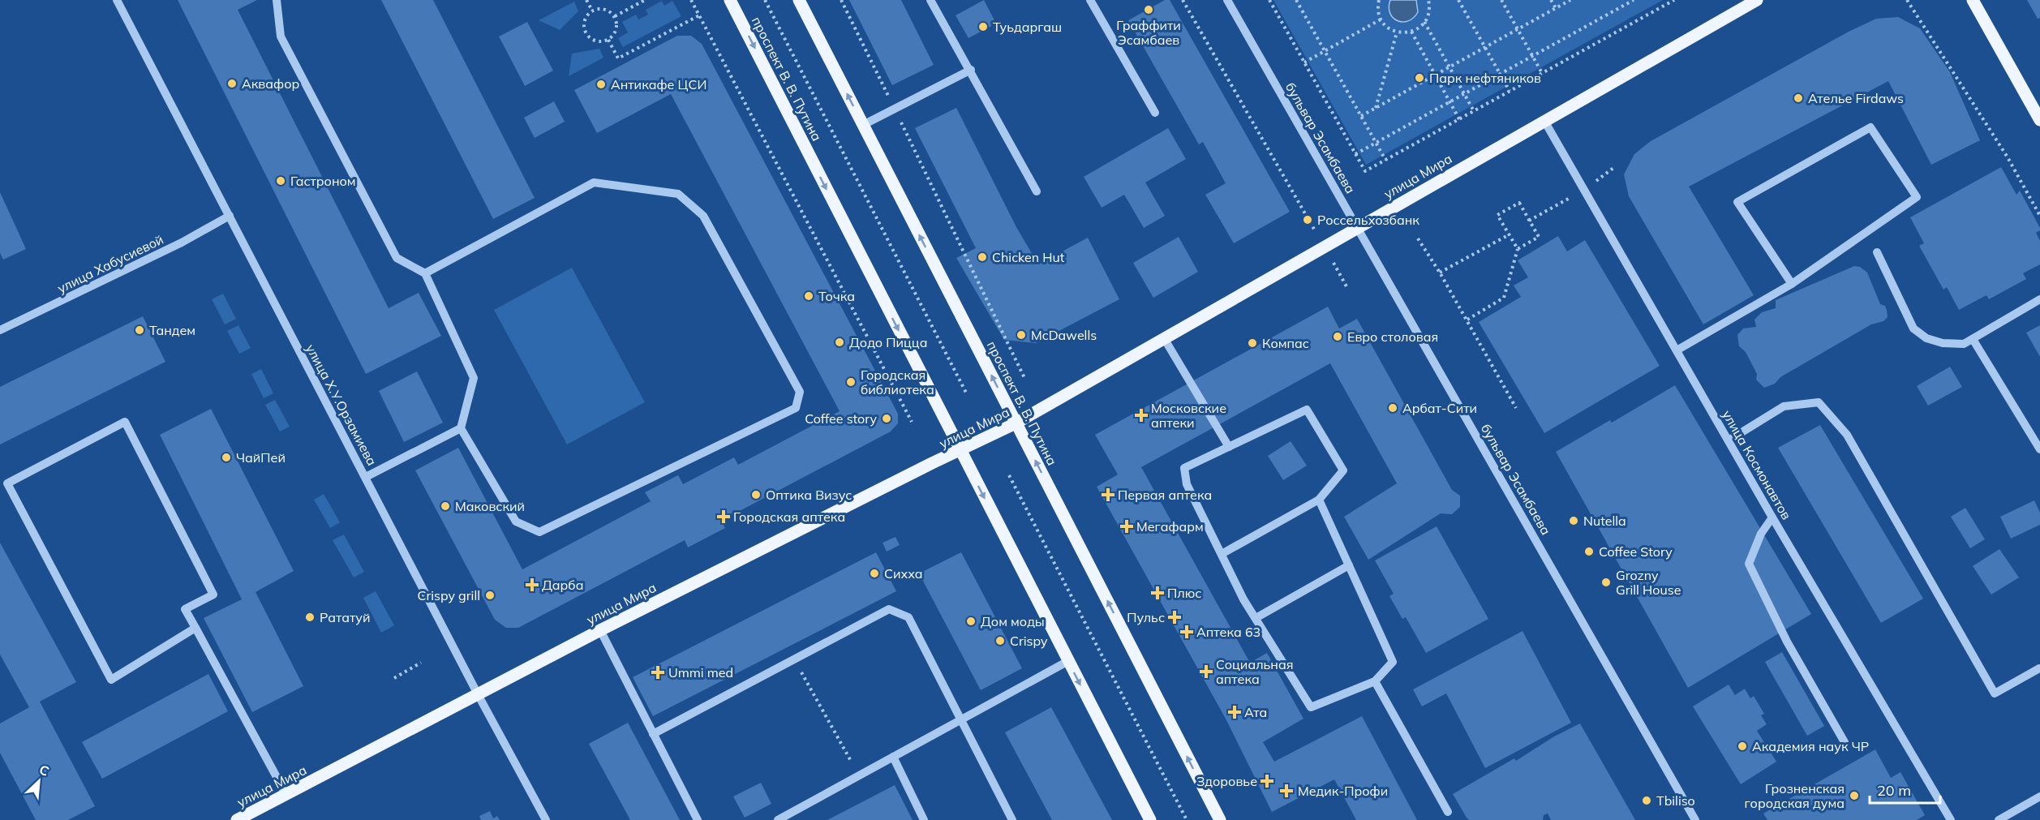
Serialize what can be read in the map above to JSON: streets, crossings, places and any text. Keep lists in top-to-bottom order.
{
  "streets": {
    "main road": ["проспект В. В. Путина", "улица Мира"],
    "street": [
      "бульвар Эсамбаева",
      "улица Хабусиевой",
      "улица Х.У.Орзамиева",
      "улица Космонавтов"
    ]
  },
  "crossings": [
    ["проспект В. В. Путина", "улица Мира"],
    ["бульвар Эсамбаева", "улица Мира"],
    ["улица Мира", "улица Х.У.Орзамиева"],
    ["улица Мира", "улица Космонавтов"],
    ["улица Хабусиевой", "улица Х.У.Орзамиева"]
  ],
  "places": {
    "other": [
      "Граффити Эсамбаев",
      "Туьдаргаш",
      "Парк нефтяников",
      "Аквафор",
      "Антикафе ЦСИ",
      "Ателье Firdaws",
      "Гастроном",
      "Россельхозбанк",
      "Chicken Hut",
      "Точка",
      "Тандем",
      "McDawells",
      "Евро столовая",
      "Додо Пицца",
      "Компас",
      "Городская библиотека",
      "Арбат-Сити",
      "Coffee story",
      "ЧайПей",
      "Оптика Визус",
      "Маковский",
      "Nutella",
      "Coffee Story",
      "Сихха",
      "Grozny Grill House",
      "Crispy grill",
      "Рататуй",
      "Дом моды",
      "Crispy",
      "Академия наук ЧР",
      "Грозненская городская дума",
      "Tbiliso"
    ],
    "health": [
      "Московские аптеки",
      "Первая аптека",
      "Городская аптека",
      "Мегафарм",
      "Дарба",
      "Плюс",
      "Пульс",
      "Аптека 63",
      "Социальная аптека",
      "Ummi med",
      "Ата",
      "Здоровье",
      "Медик-Профи"
    ]
  },
  "scale_bar": "20 m",
  "north": "top right"
}
